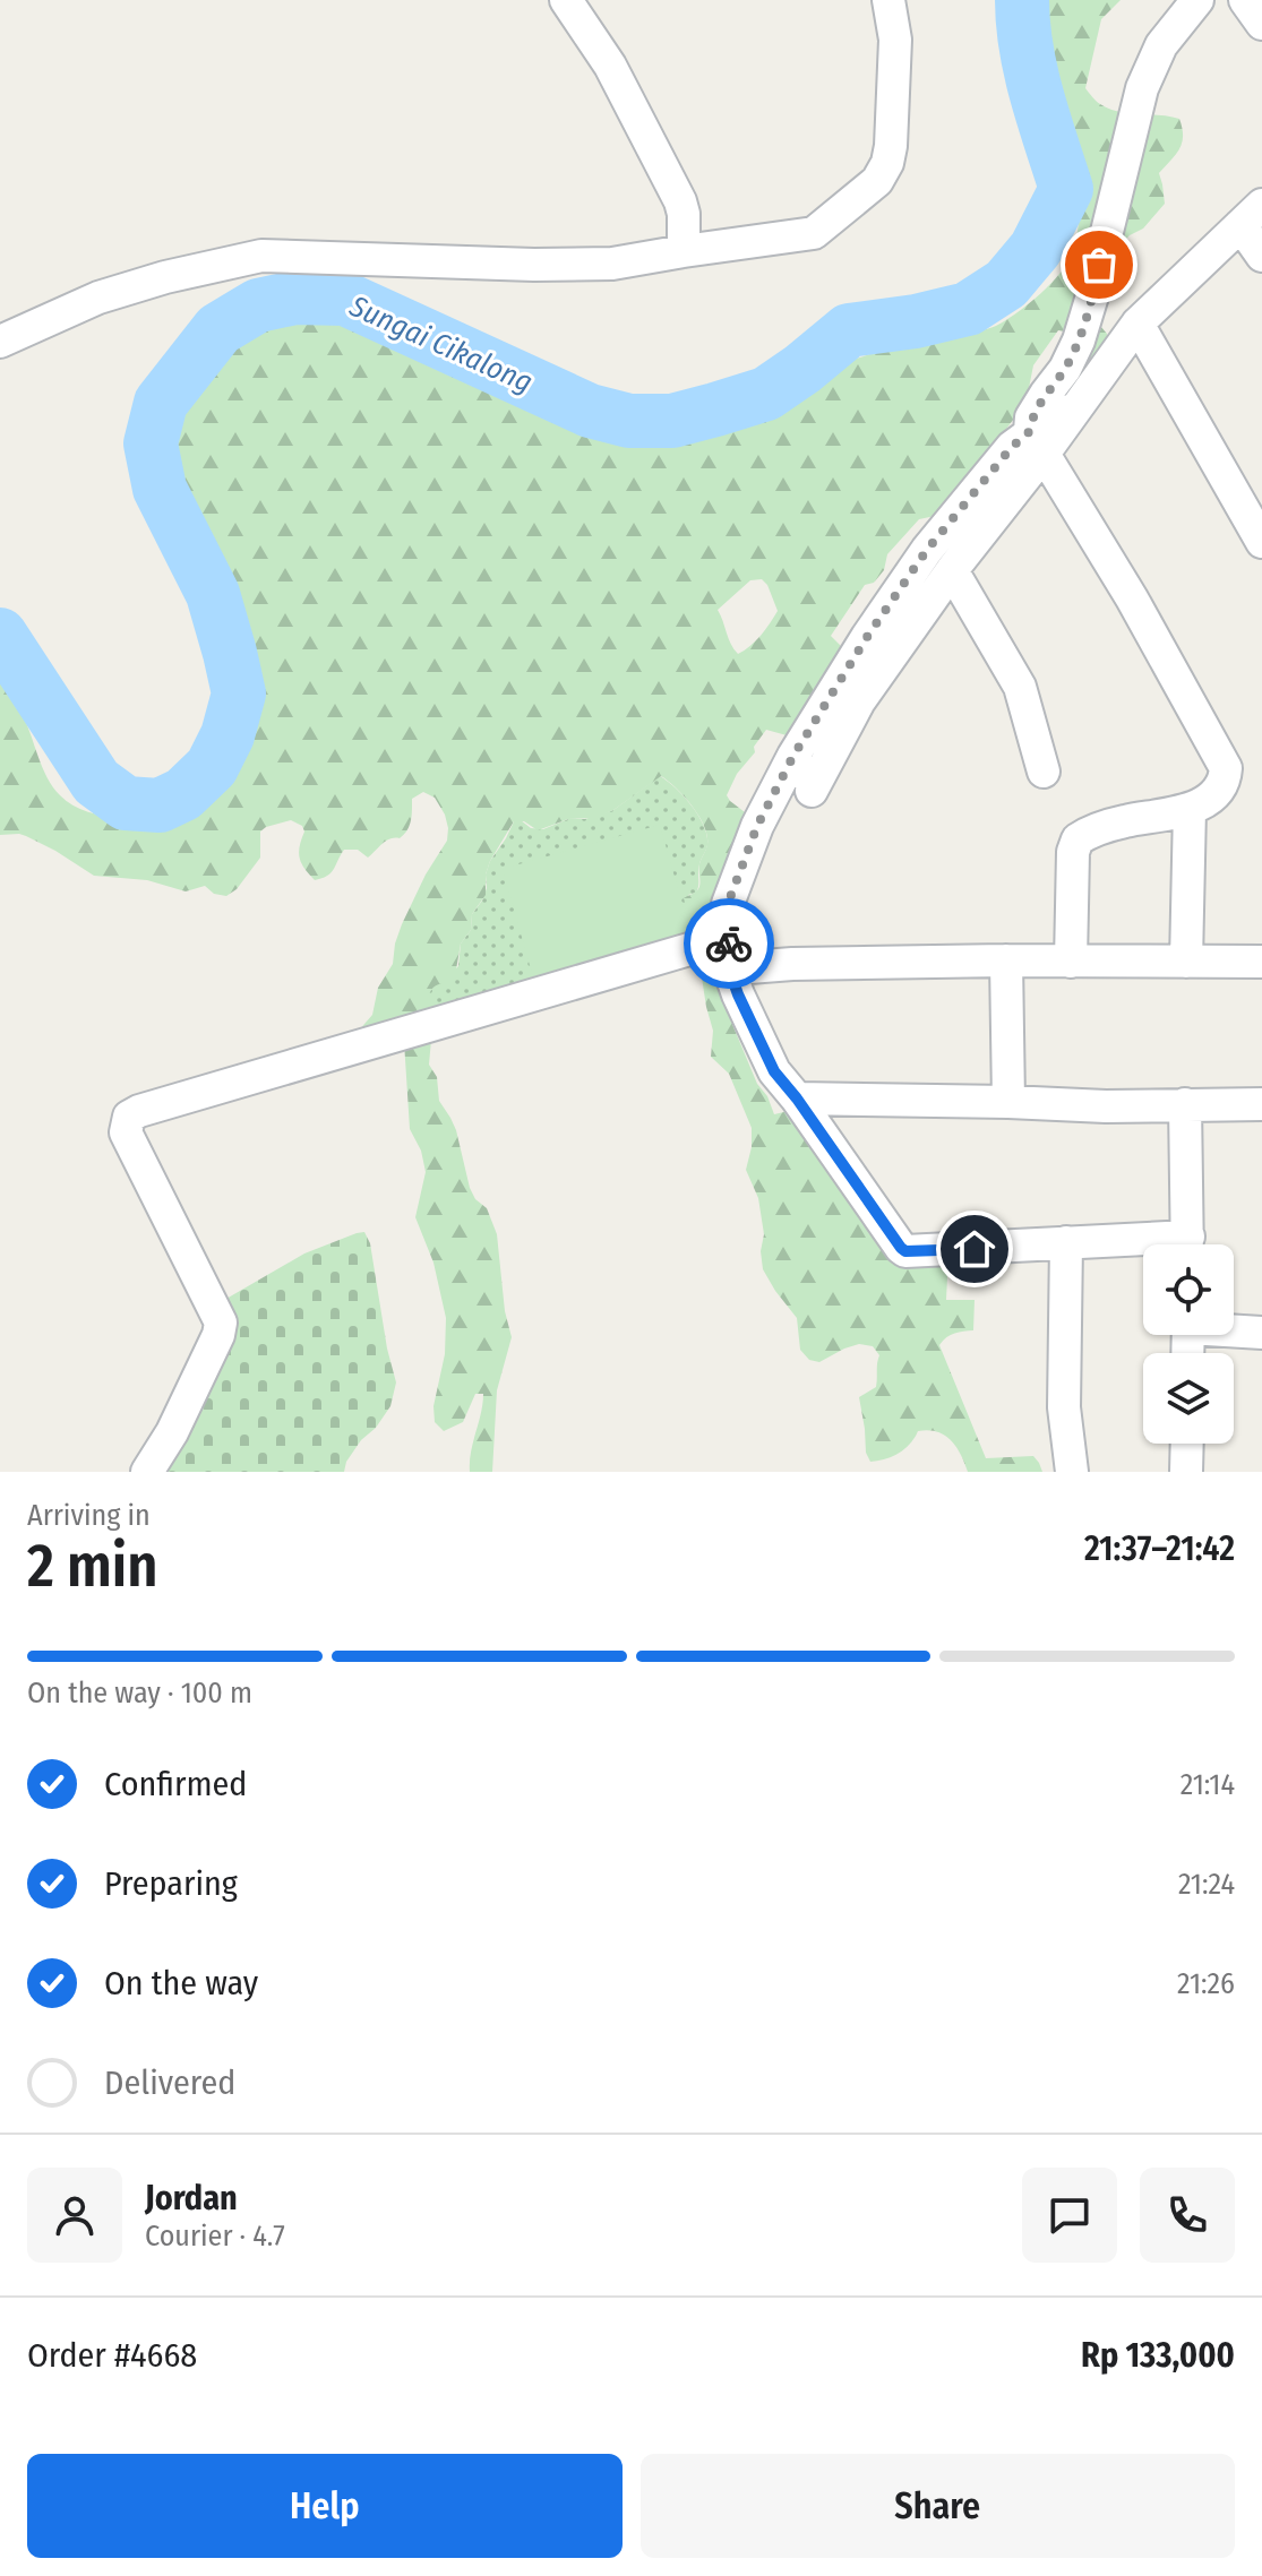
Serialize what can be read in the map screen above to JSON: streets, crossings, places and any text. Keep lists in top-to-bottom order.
{
  "water": ["Sungai Cikalong"],
  "page": {
    "heading": ["2 min", "Arriving in", "21:37–21:42"],
    "panel": [
      "Jordan",
      "Courier · 4.7",
      "Order #4668",
      "Rp 133,000"
    ],
    "bar": "On the way · 100 m",
    "list": [
      ["Confirmed", "21:14"],
      ["Preparing", "21:24"],
      ["On the way", "21:26"],
      "Delivered"
    ],
    "buttons": ["Help", "Share"]
  }
}
